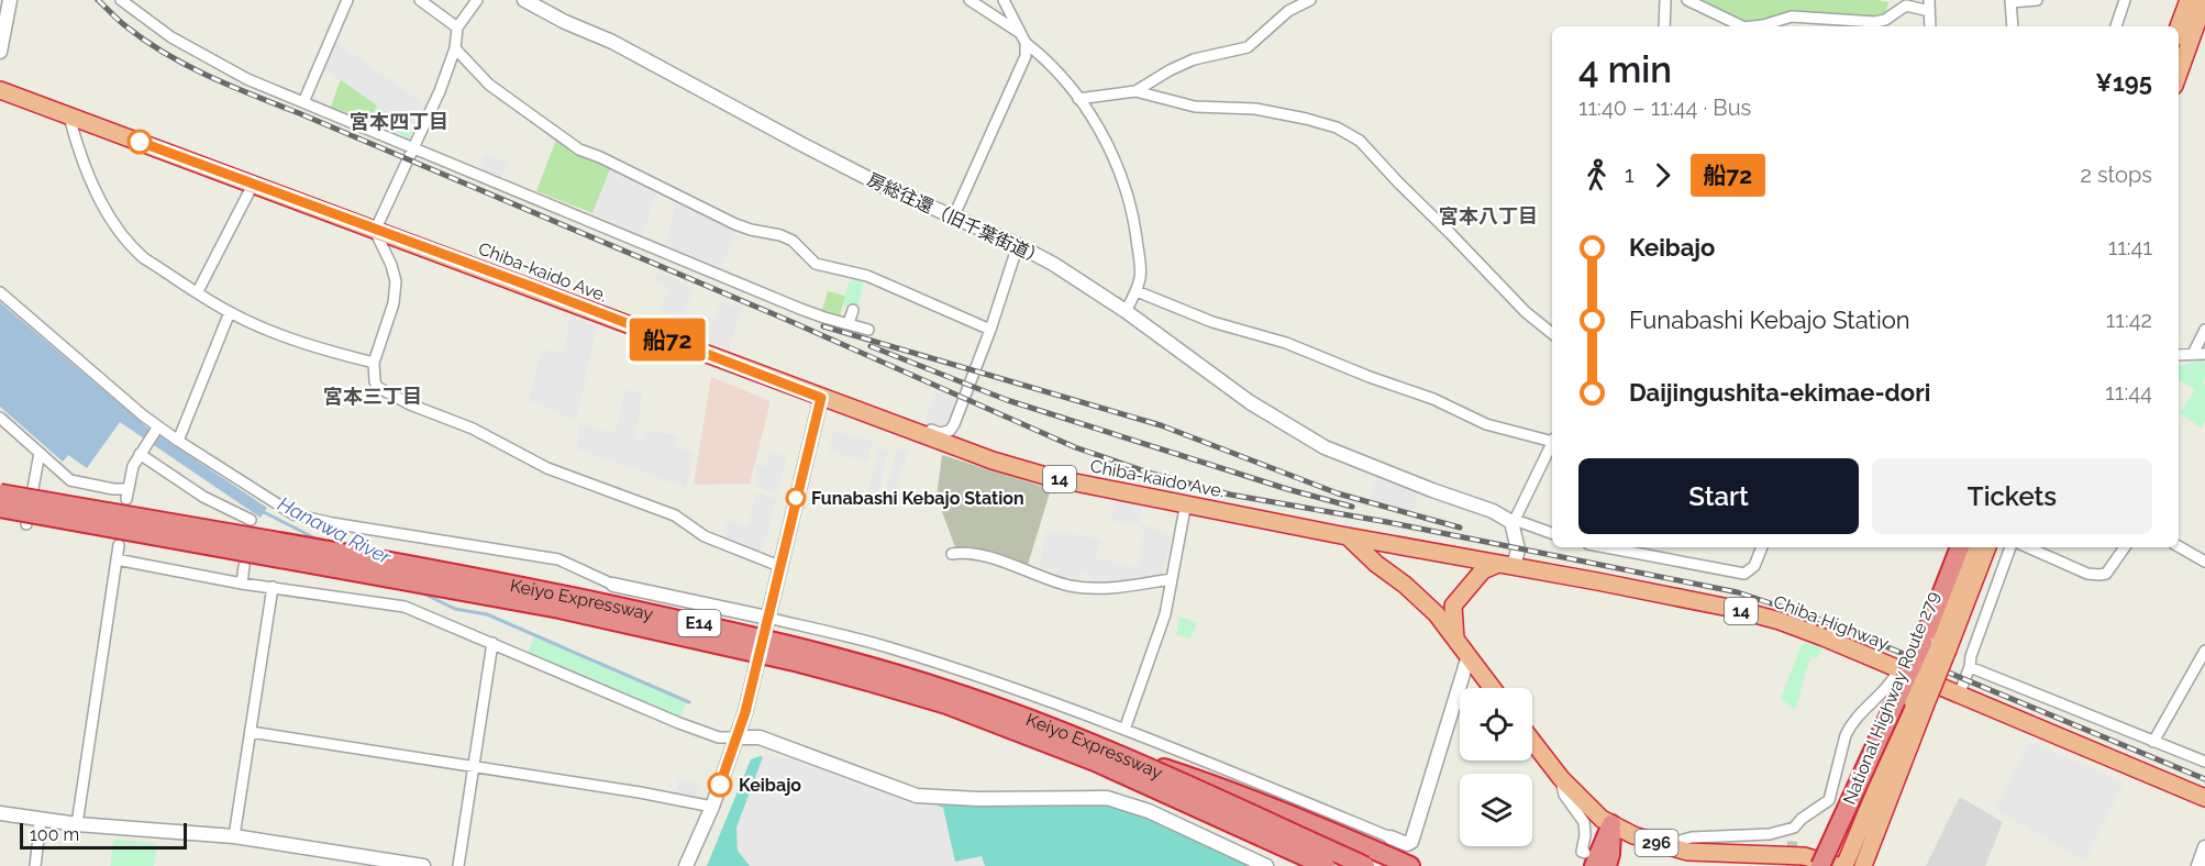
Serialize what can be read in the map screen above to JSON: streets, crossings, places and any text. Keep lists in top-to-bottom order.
{
  "streets": {
    "highway": [
      "Chiba-kaido Ave.",
      "14",
      "Keiyo Expressway",
      "Chiba Highway",
      "E14",
      "National Highway Route 279",
      "296"
    ],
    "street": ["房総往還（旧千葉街道）"]
  },
  "crossings": [
    ["Chiba-kaido Ave.", "Chiba Highway"]
  ],
  "districts": ["宮本四丁目", "宮本八丁目", "宮本三丁目"],
  "water": ["Hanawa River"],
  "places": ["Funabashi Kebajo Station", "Keibajo"],
  "lines": ["bus line 船72"],
  "scale_bar": "100 m",
  "page": {
    "on_map": "船72",
    "heading": ["4 min", "11:40 – 11:44 · Bus", "¥195"],
    "legs": ["1", "船72", "2 stops"],
    "list": [
      {
        "name": "Keibajo",
        "value": "11:41"
      },
      {
        "name": "Funabashi Kebajo Station",
        "value": "11:42"
      },
      {
        "name": "Daijingushita-ekimae-dori",
        "value": "11:44"
      }
    ],
    "buttons": ["Start", "Tickets"],
    "scale": "100 m"
  }
}
